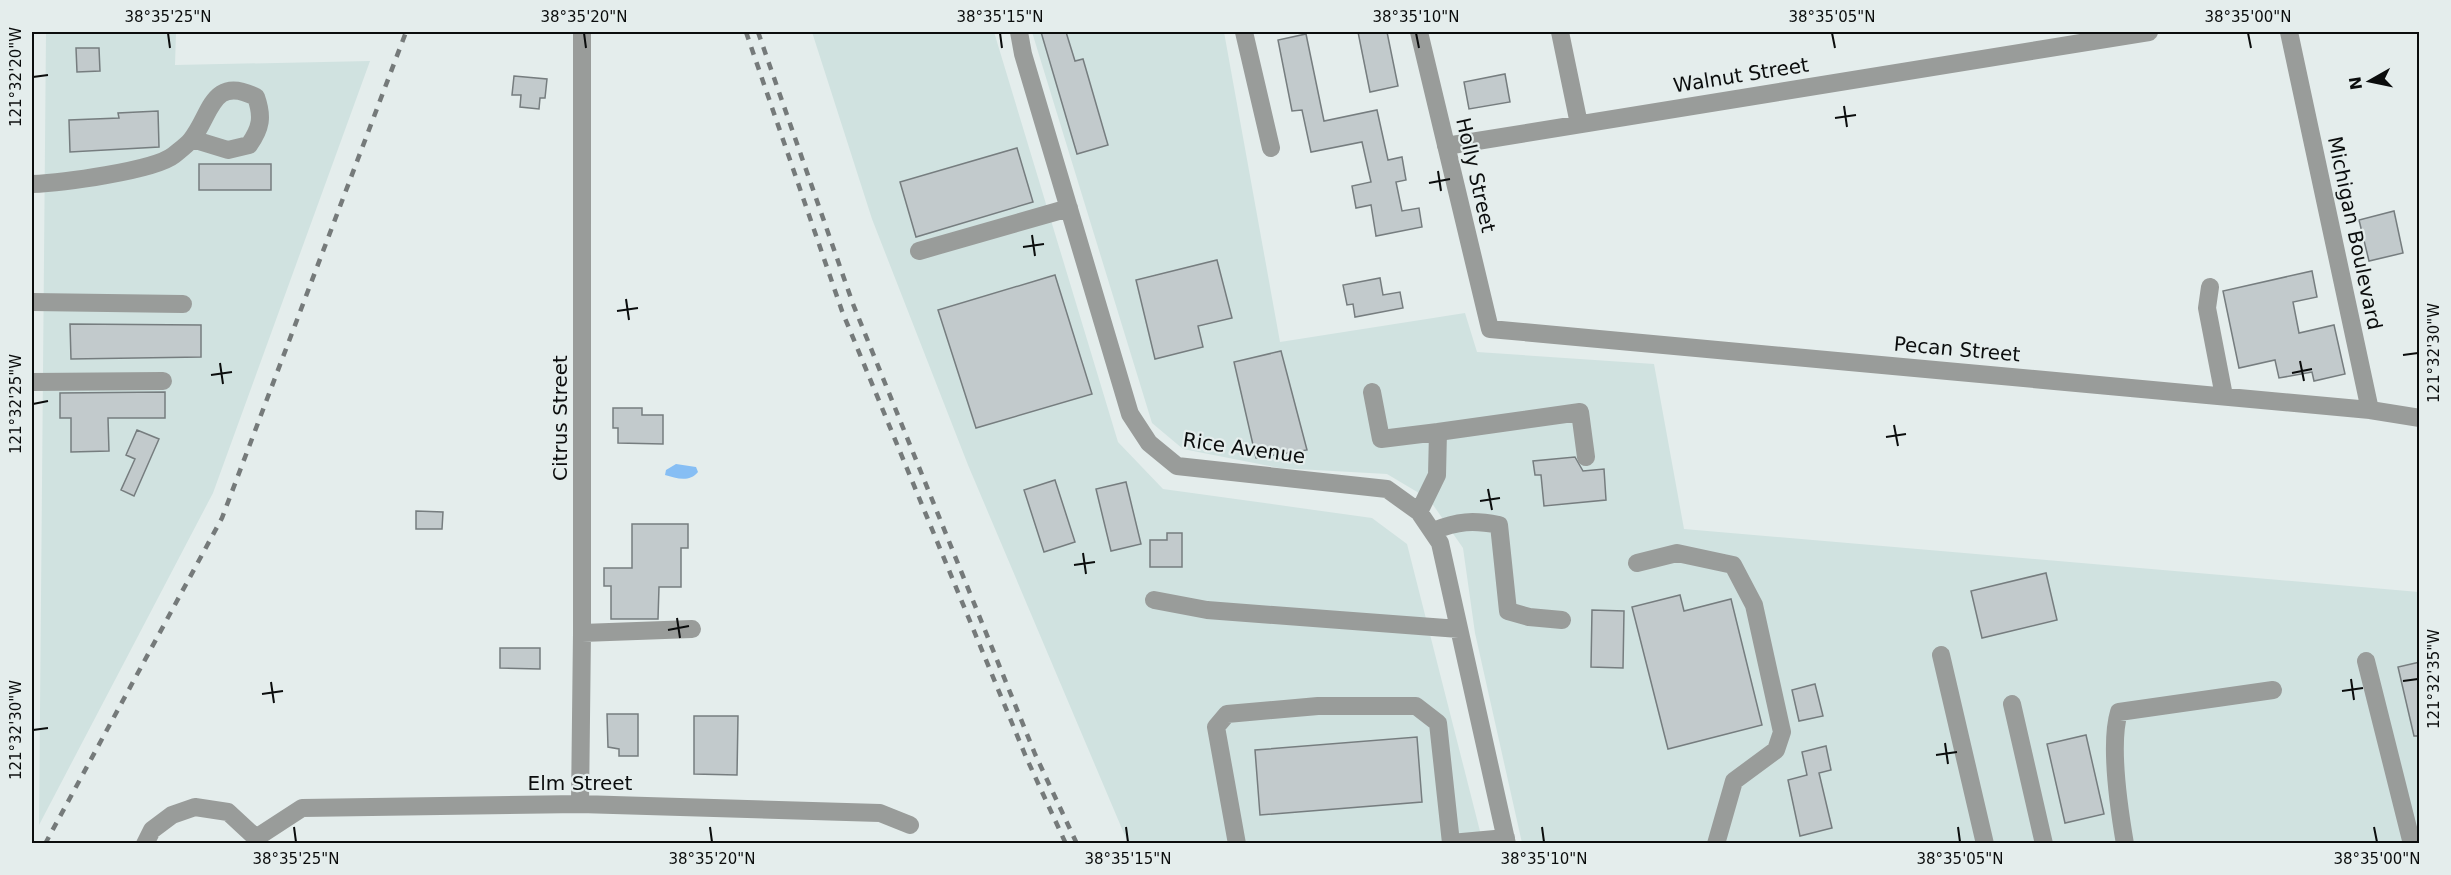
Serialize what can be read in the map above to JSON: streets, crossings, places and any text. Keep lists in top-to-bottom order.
{
  "streets": {
    "street": [
      "Walnut Street",
      "Holly Street",
      "Michigan Boulevard",
      "Pecan Street",
      "Citrus Street",
      "Rice Avenue",
      "Elm Street"
    ]
  },
  "crossings": [
    ["Walnut Street", "Holly Street"],
    ["Holly Street", "Pecan Street"],
    ["Michigan Boulevard", "Pecan Street"],
    ["Citrus Street", "Elm Street"]
  ],
  "north": "left",
  "coordinates": [
    "38°35'25\"N",
    "38°35'20\"N",
    "38°35'15\"N",
    "38°35'10\"N",
    "38°35'05\"N",
    "38°35'00\"N",
    "121°32'20\"W",
    "121°32'30\"W",
    "121°32'25\"W",
    "121°32'35\"W"
  ]
}
